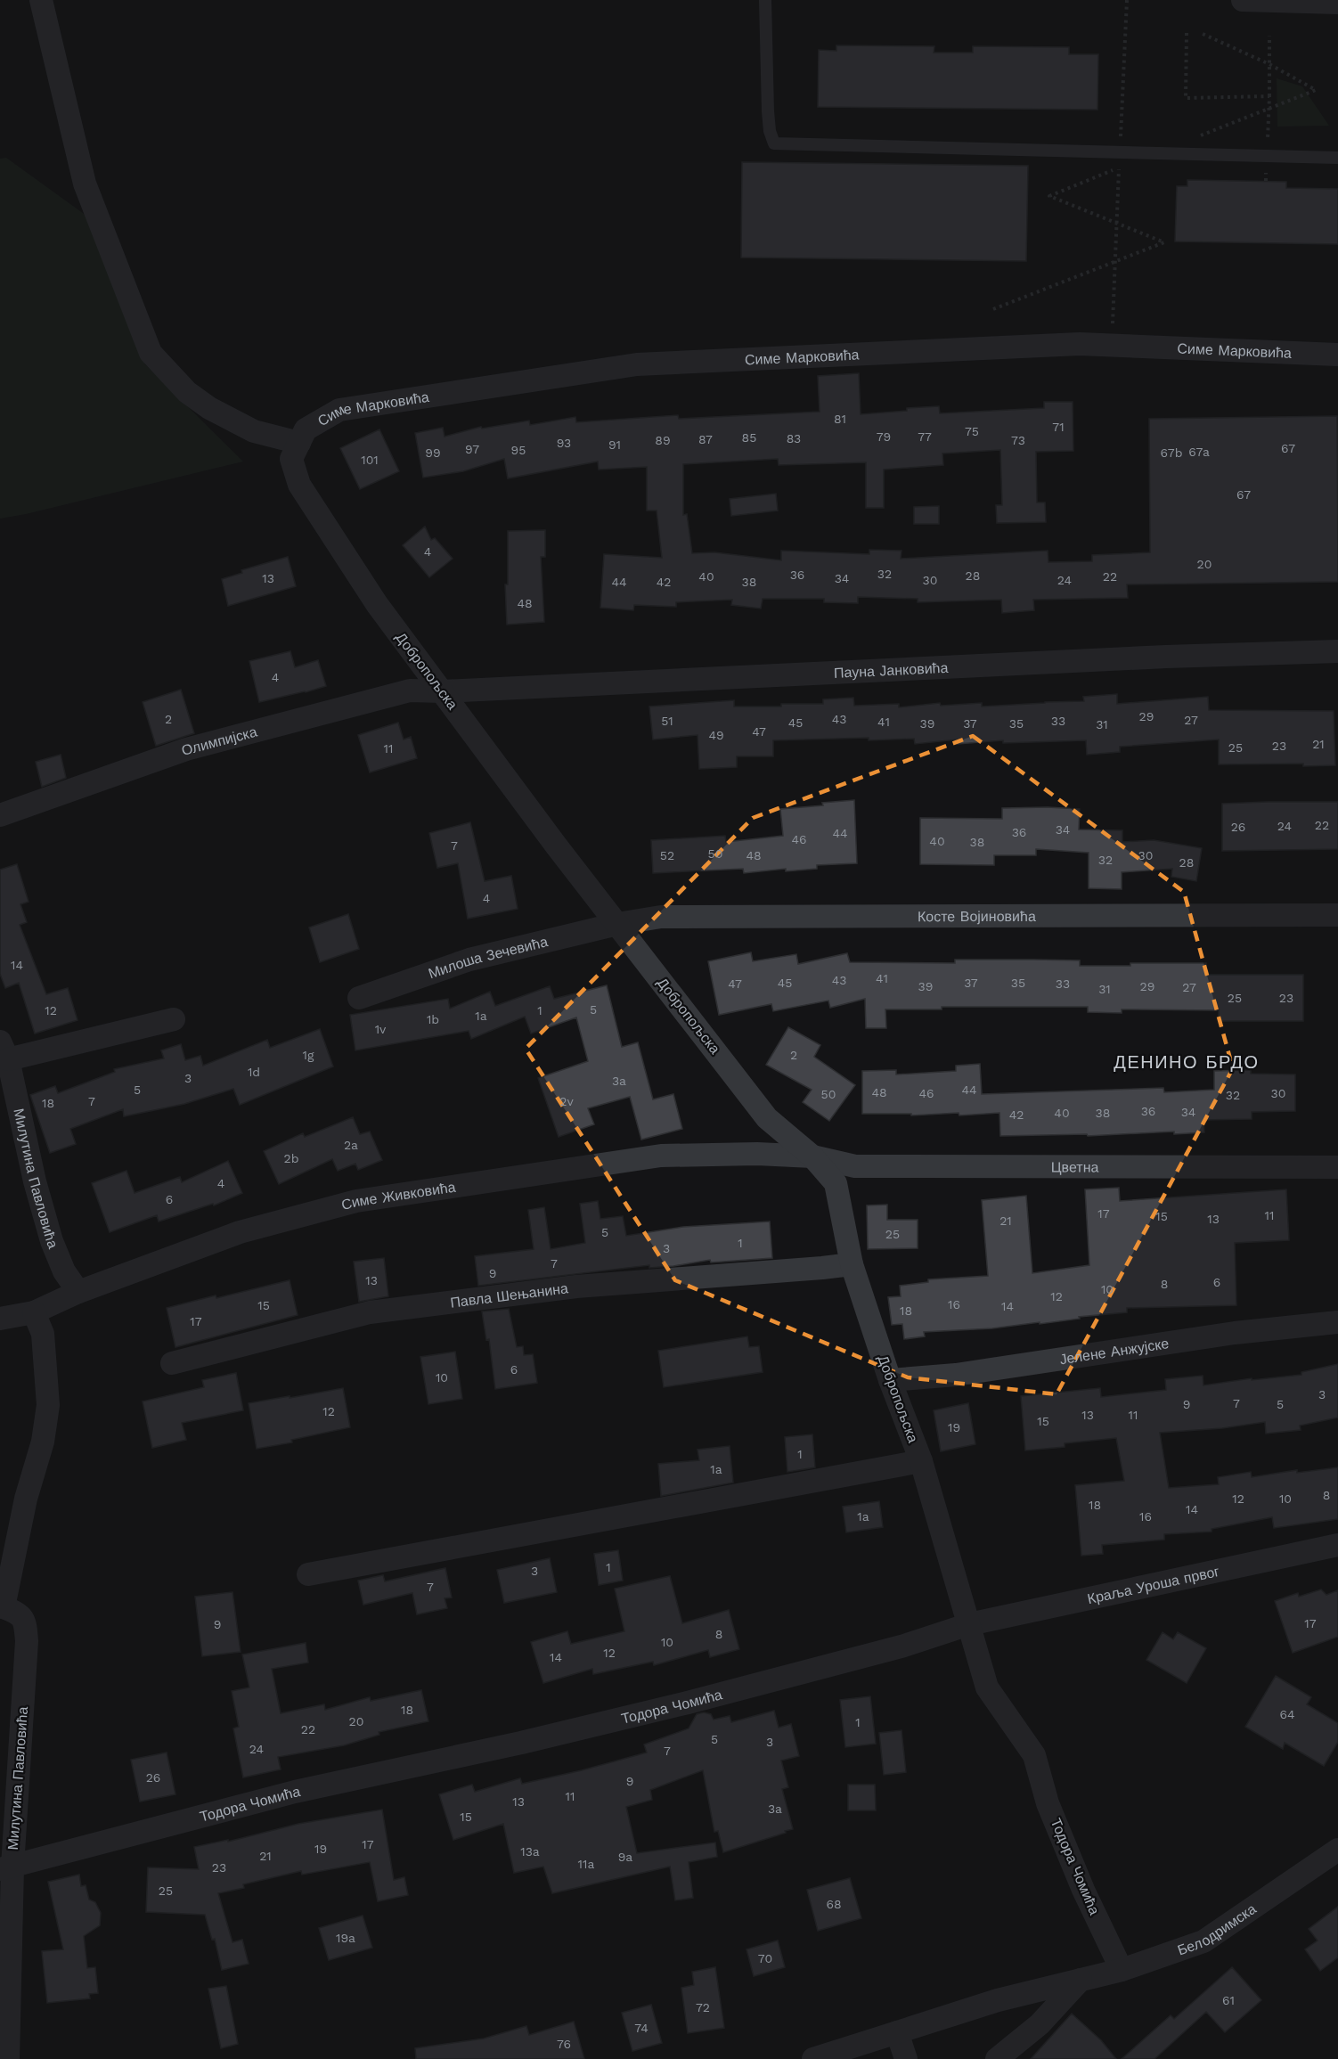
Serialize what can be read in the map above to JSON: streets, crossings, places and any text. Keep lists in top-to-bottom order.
{
  "streets": {
    "street": [
      "Симе Марковића",
      "Пауна Јанковића",
      "Добропољска",
      "Олимпијска",
      "Косте Војиновића",
      "Милоша Зечевића",
      "Цветна",
      "Милутина Павловића",
      "Симе Живковића",
      "Павла Шењанина",
      "Јелене Анжујске",
      "Краља Уроша првог",
      "Тодора Чомића",
      "Белодримска"
    ]
  },
  "crossings": [
    ["Симе Марковића", "Добропољска"],
    ["Пауна Јанковића", "Добропољска"],
    ["Пауна Јанковића", "Олимпијска"],
    ["Добропољска", "Олимпијска"],
    ["Добропољска", "Косте Војиновића"],
    ["Добропољска", "Милоша Зечевића"],
    ["Добропољска", "Цветна"],
    ["Добропољска", "Симе Живковића"],
    ["Добропољска", "Павла Шењанина"],
    ["Добропољска", "Јелене Анжујске"],
    ["Добропољска", "Краља Уроша првог"],
    ["Добропољска", "Тодора Чомића"],
    ["Косте Војиновића", "Милоша Зечевића"],
    ["Цветна", "Симе Живковића"],
    ["Милутина Павловића", "Симе Живковића"],
    ["Милутина Павловића", "Тодора Чомића"],
    ["Краља Уроша првог", "Тодора Чомића"],
    ["Тодора Чомића", "Белодримска"]
  ],
  "districts": ["ДЕНИНО БРДО"],
  "house_numbers": [
    "81",
    "71",
    "75",
    "79",
    "77",
    "85",
    "83",
    "87",
    "89",
    "73",
    "93",
    "91",
    "67",
    "97",
    "95",
    "67a",
    "99",
    "67b",
    "101",
    "67",
    "4",
    "20",
    "32",
    "36",
    "28",
    "40",
    "22",
    "13",
    "34",
    "30",
    "24",
    "44",
    "42",
    "38",
    "48",
    "4",
    "29",
    "2",
    "43",
    "27",
    "51",
    "33",
    "41",
    "45",
    "39",
    "37",
    "35",
    "31",
    "47",
    "49",
    "21",
    "23",
    "25",
    "11",
    "22",
    "24",
    "26",
    "34",
    "36",
    "44",
    "46",
    "40",
    "38",
    "7",
    "50",
    "52",
    "48",
    "30",
    "32",
    "28",
    "4",
    "14",
    "41",
    "43",
    "45",
    "37",
    "35",
    "47",
    "33",
    "39",
    "29",
    "27",
    "31",
    "25",
    "23",
    "5",
    "12",
    "1",
    "1a",
    "1b",
    "1v",
    "1g",
    "2",
    "1d",
    "3",
    "3a",
    "5",
    "44",
    "48",
    "46",
    "30",
    "50",
    "32",
    "7",
    "2v",
    "18",
    "36",
    "34",
    "40",
    "38",
    "42",
    "2a",
    "2b",
    "4",
    "6",
    "17",
    "11",
    "15",
    "13",
    "21",
    "5",
    "25",
    "1",
    "3",
    "7",
    "9",
    "13",
    "6",
    "8",
    "10",
    "12",
    "16",
    "15",
    "14",
    "18",
    "17",
    "6",
    "10",
    "3",
    "7",
    "9",
    "5",
    "12",
    "13",
    "11",
    "15",
    "19",
    "1",
    "1a",
    "8",
    "12",
    "10",
    "18",
    "14",
    "1a",
    "16",
    "1",
    "3",
    "7",
    "17",
    "9",
    "8",
    "10",
    "12",
    "14",
    "18",
    "64",
    "20",
    "1",
    "22",
    "5",
    "3",
    "24",
    "7",
    "26",
    "9",
    "11",
    "13",
    "3a",
    "15",
    "17",
    "19",
    "13a",
    "21",
    "9a",
    "11a",
    "23",
    "25",
    "68",
    "19a",
    "70",
    "61",
    "72",
    "74",
    "76"
  ]
}
